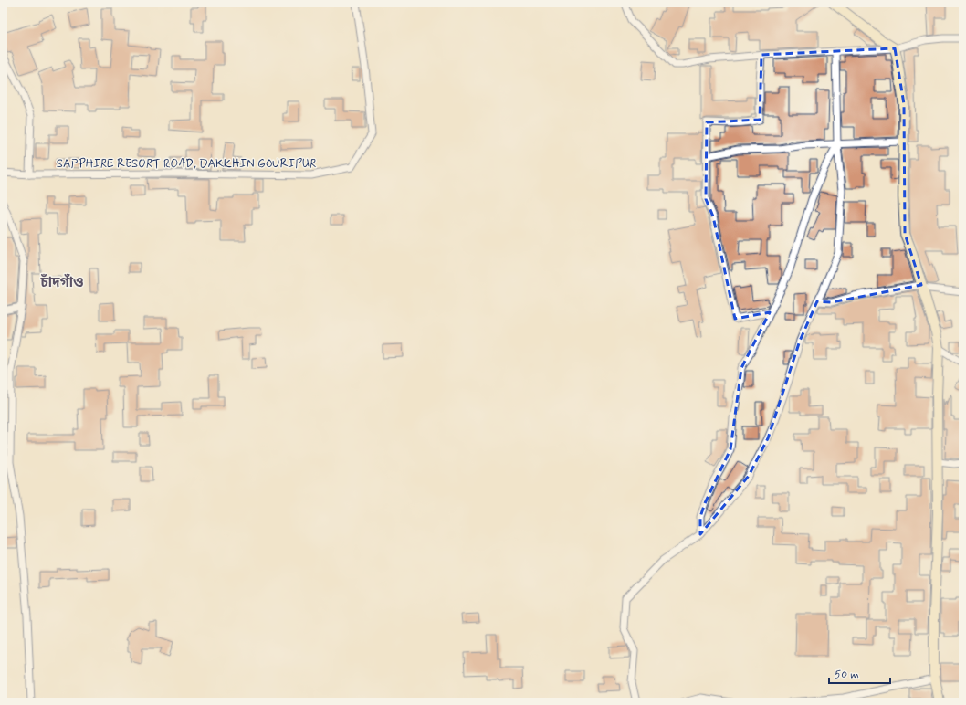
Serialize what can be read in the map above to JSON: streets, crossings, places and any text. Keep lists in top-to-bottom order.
{
  "streets": {
    "street": ["SAPPHIRE RESORT ROAD, DAKKHIN GOURIPUR"]
  },
  "districts": ["চাঁদগাঁও"],
  "scale_bar": "50 m"
}
